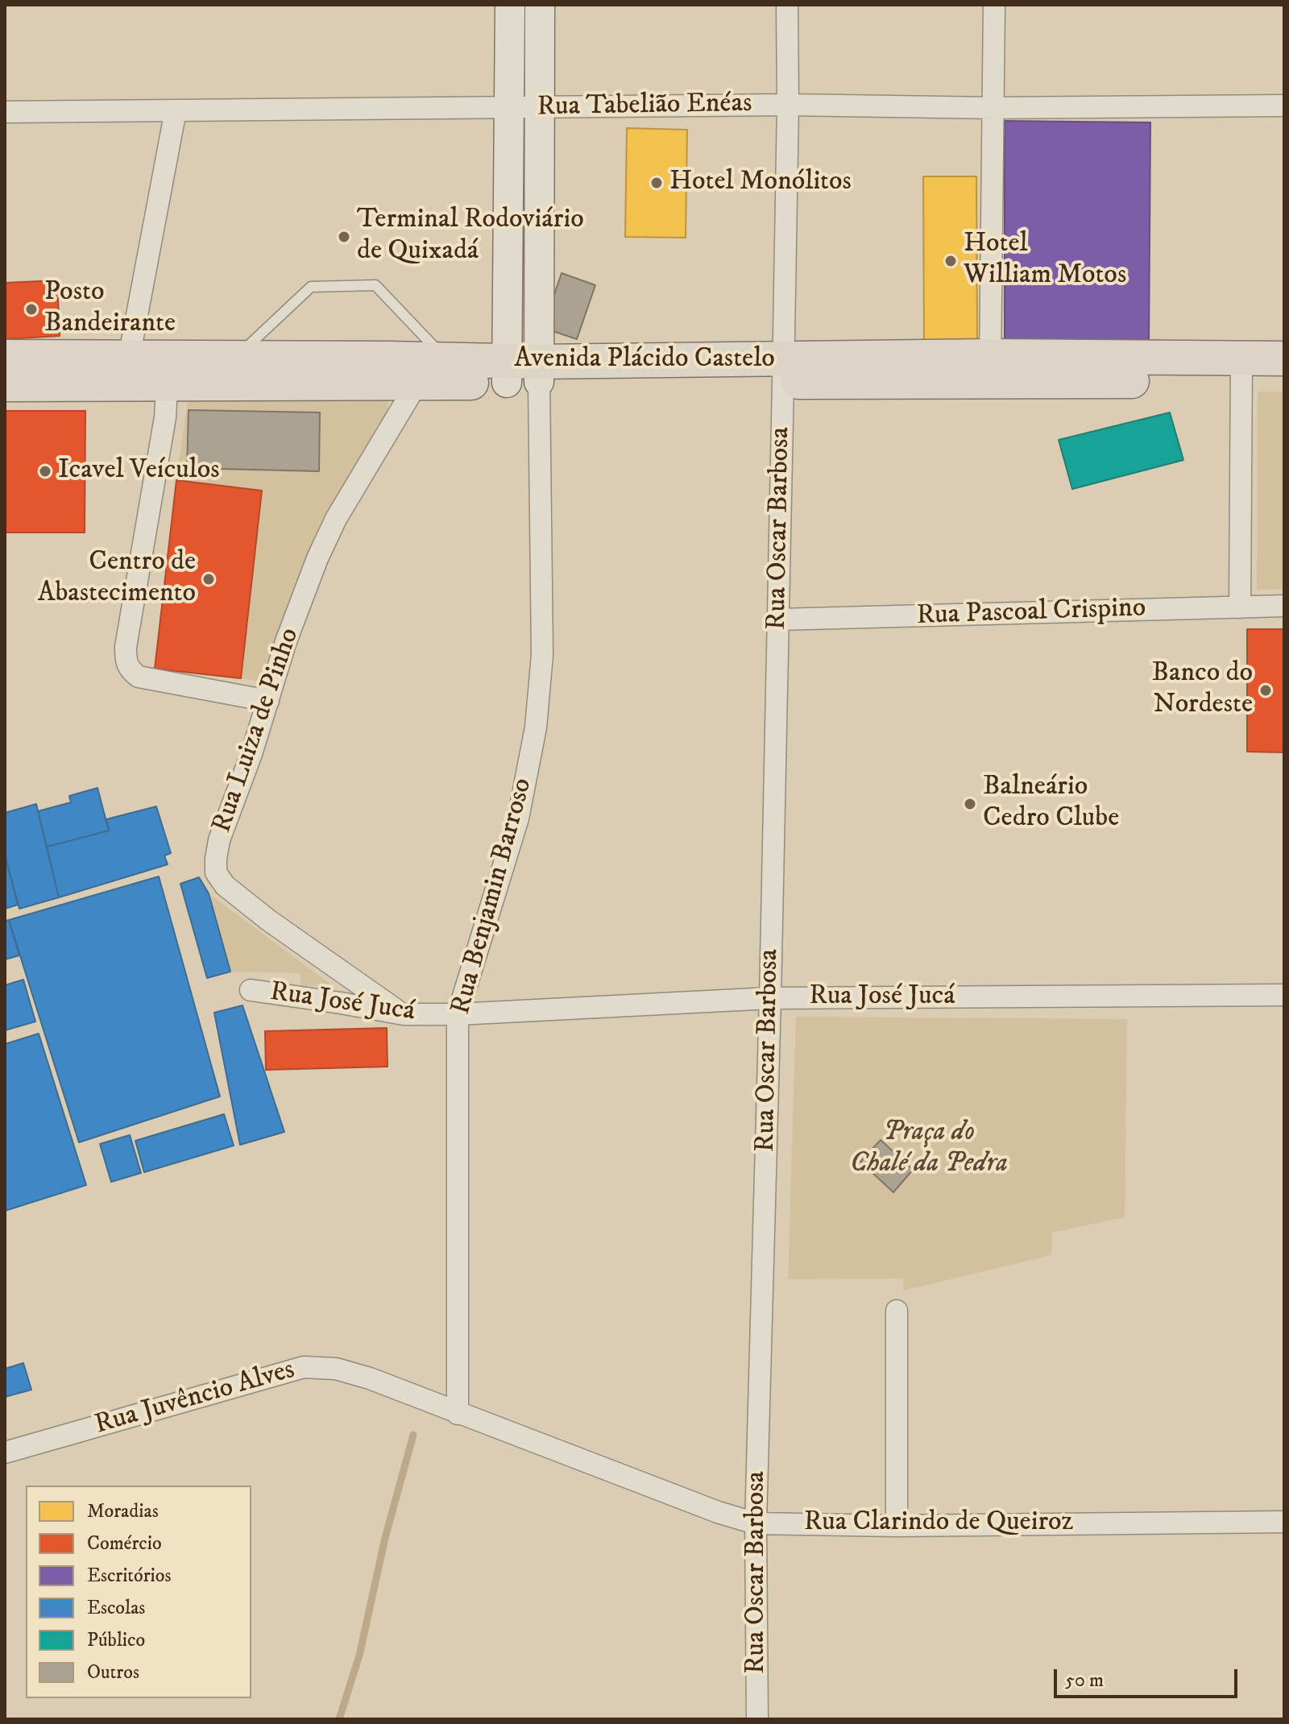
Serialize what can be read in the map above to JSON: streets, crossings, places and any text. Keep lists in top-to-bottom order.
{
  "streets": {
    "main road": ["Avenida Plácido Castelo"],
    "street": [
      "Rua Tabelião Enéas",
      "Rua Oscar Barbosa",
      "Rua Pascoal Crispino",
      "Rua Luiza de Pinho",
      "Rua Benjamin Barroso",
      "Rua José Jucá",
      "Rua Juvêncio Alves",
      "Rua Clarindo de Queiroz"
    ]
  },
  "crossings": [
    ["Rua Tabelião Enéas", "Rua Oscar Barbosa"],
    ["Avenida Plácido Castelo", "Rua Oscar Barbosa"],
    ["Avenida Plácido Castelo", "Rua Luiza de Pinho"],
    ["Avenida Plácido Castelo", "Rua Benjamin Barroso"],
    ["Rua Oscar Barbosa", "Rua Pascoal Crispino"],
    ["Rua Oscar Barbosa", "Rua José Jucá"],
    ["Rua Oscar Barbosa", "Rua Clarindo de Queiroz"],
    ["Rua Luiza de Pinho", "Rua José Jucá"],
    ["Rua Benjamin Barroso", "Rua José Jucá"],
    ["Rua Benjamin Barroso", "Rua Juvêncio Alves"],
    ["Rua Benjamin Barroso", "Rua Clarindo de Queiroz"],
    ["Rua Juvêncio Alves", "Rua Clarindo de Queiroz"]
  ],
  "parks": ["Praça do Chalé da Pedra"],
  "places": [
    "Hotel Monólitos",
    "Terminal Rodoviário de Quixadá",
    "Hotel William Motos",
    "Posto Bandeirante",
    "Icavel Veículos",
    "Centro de Abastecimento",
    "Banco do Nordeste",
    "Balneário Cedro Clube"
  ],
  "legend": [
    "Moradias",
    "Comércio",
    "Escritórios",
    "Escolas",
    "Público",
    "Outros"
  ],
  "scale_bar": "50 m"
}
